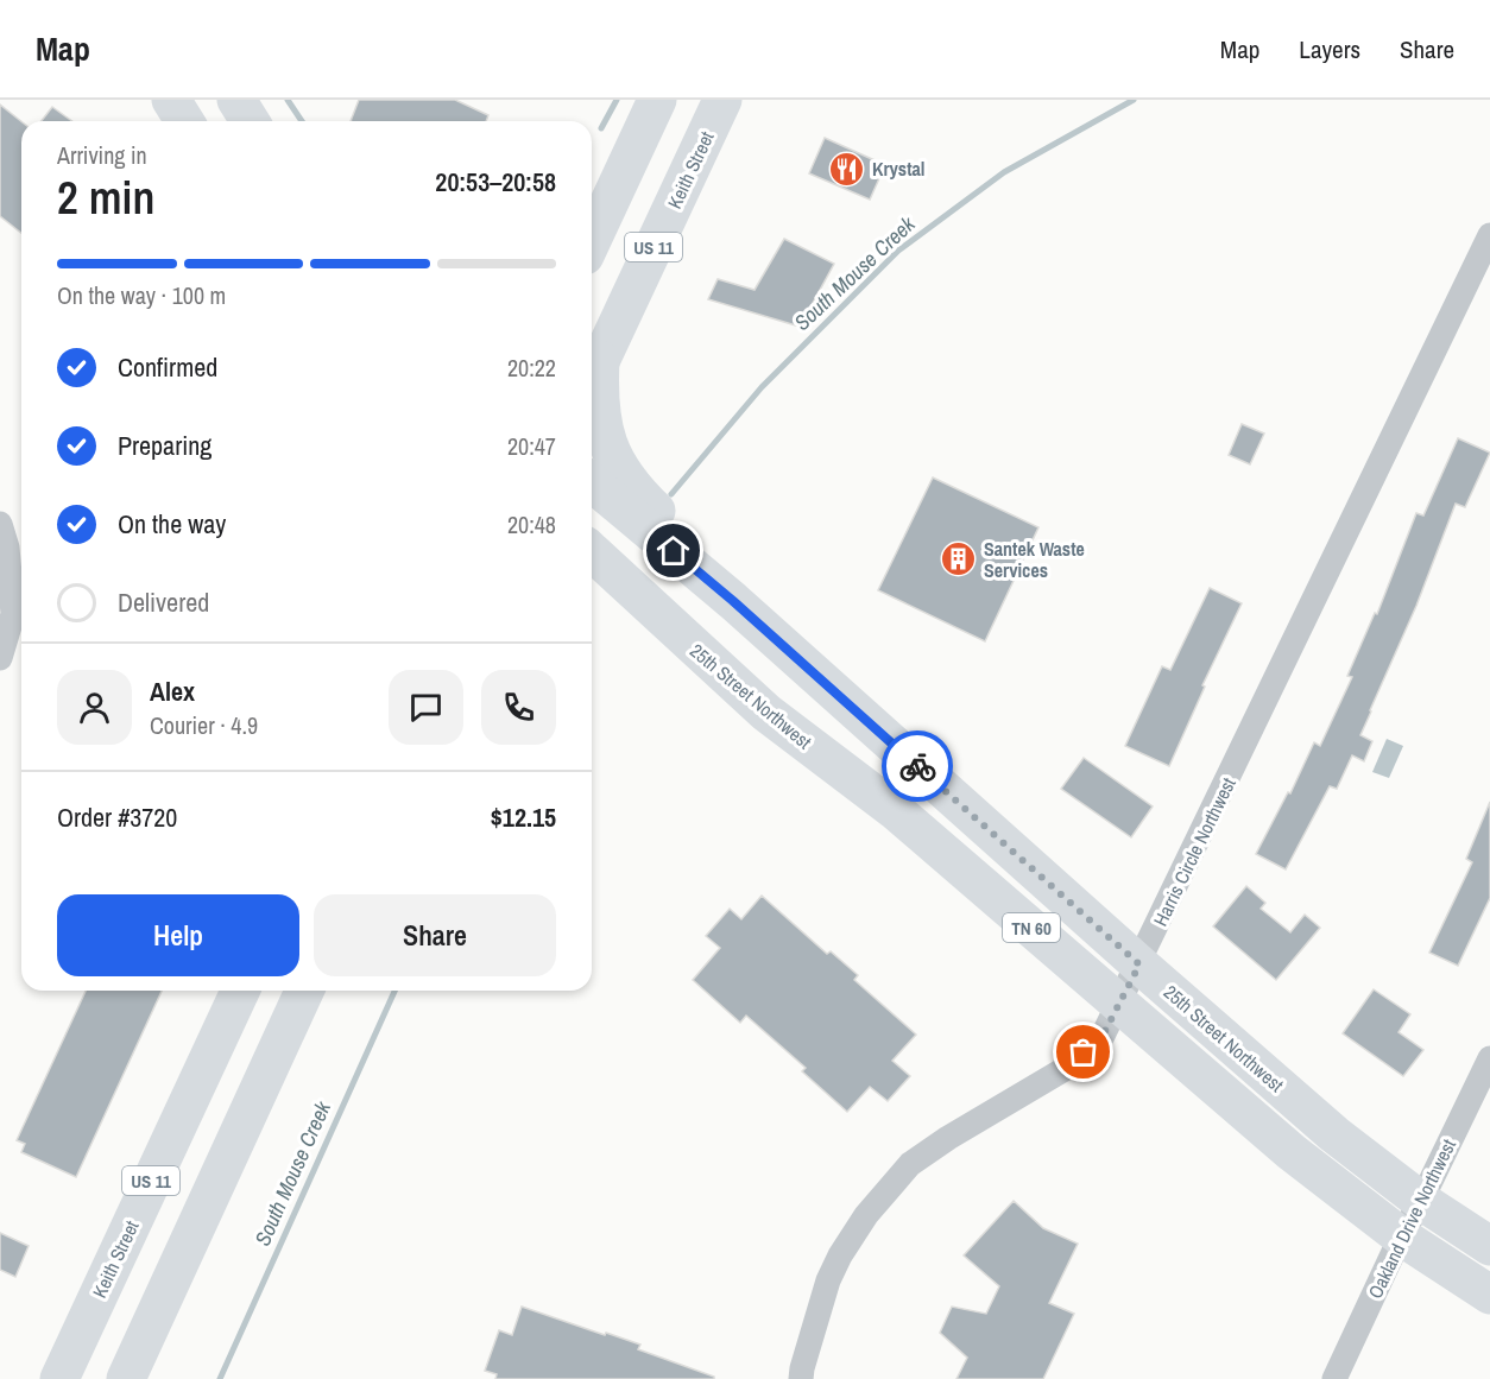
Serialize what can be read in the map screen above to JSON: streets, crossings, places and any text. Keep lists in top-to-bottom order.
{
  "streets": {
    "main road": [
      "Keith Street",
      "US 11",
      "25th Street Northwest",
      "TN 60"
    ],
    "street": ["Harris Circle Northwest", "Oakland Drive Northwest"]
  },
  "crossings": [
    ["25th Street Northwest", "Harris Circle Northwest"],
    ["25th Street Northwest", "Oakland Drive Northwest"]
  ],
  "water": ["South Mouse Creek"],
  "places": {
    "restaurant": ["Krystal"],
    "building": ["Santek Waste Services"]
  },
  "page": {
    "header": "Map",
    "nav": ["Map", "Layers", "Share"],
    "heading": ["2 min", "Arriving in", "20:53–20:58"],
    "panel": [
      "Alex",
      "Courier · 4.9",
      "Order #3720",
      "$12.15"
    ],
    "bar": "On the way · 100 m",
    "list": [
      ["Confirmed", "20:22"],
      ["Preparing", "20:47"],
      ["On the way", "20:48"],
      "Delivered"
    ],
    "buttons": ["Help", "Share"]
  }
}
